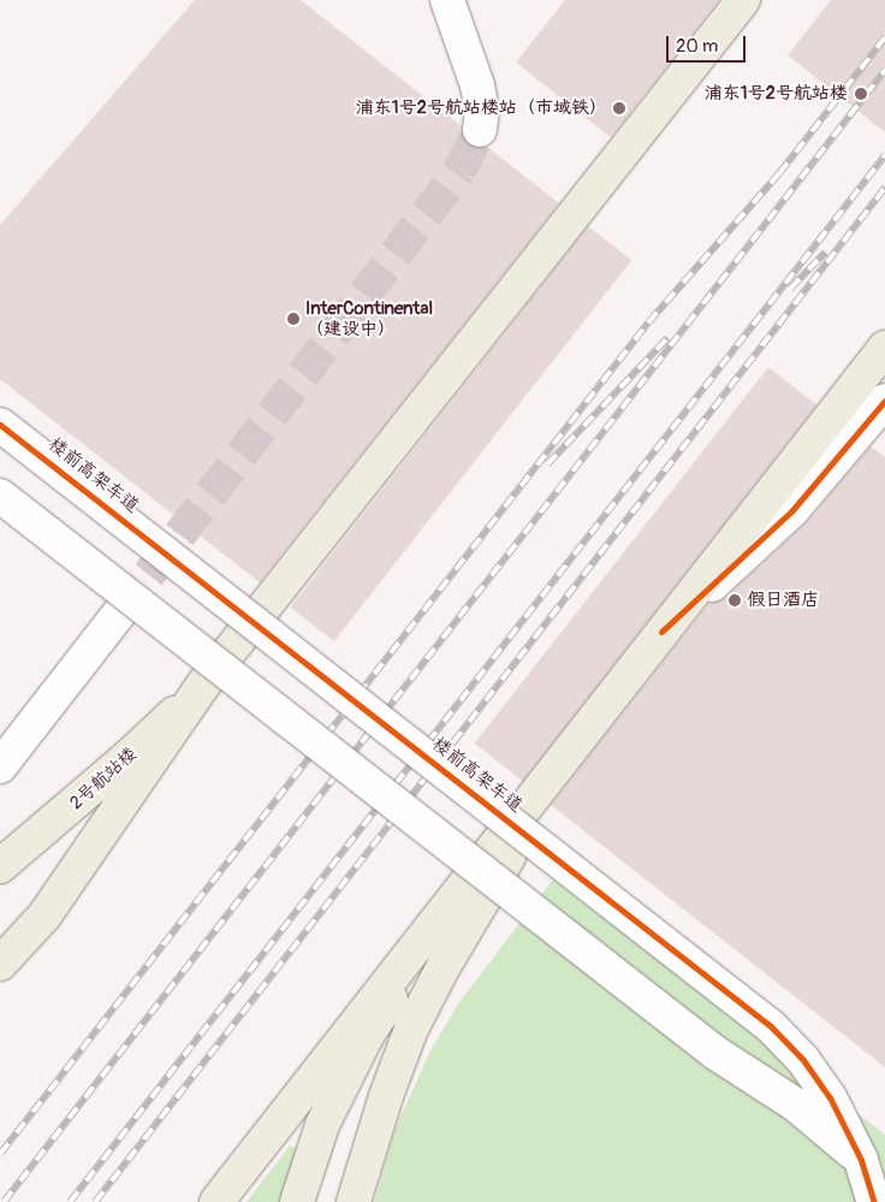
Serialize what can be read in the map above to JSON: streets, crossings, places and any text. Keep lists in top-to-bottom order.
{
  "streets": {
    "main road": ["2号航站楼"],
    "street": ["楼前高架车道"]
  },
  "places": [
    "浦东1号2号航站楼",
    "浦东1号2号航站楼站（市域铁）",
    "InterContinental （建设中）",
    "假日酒店"
  ],
  "scale_bar": "20 m"
}
